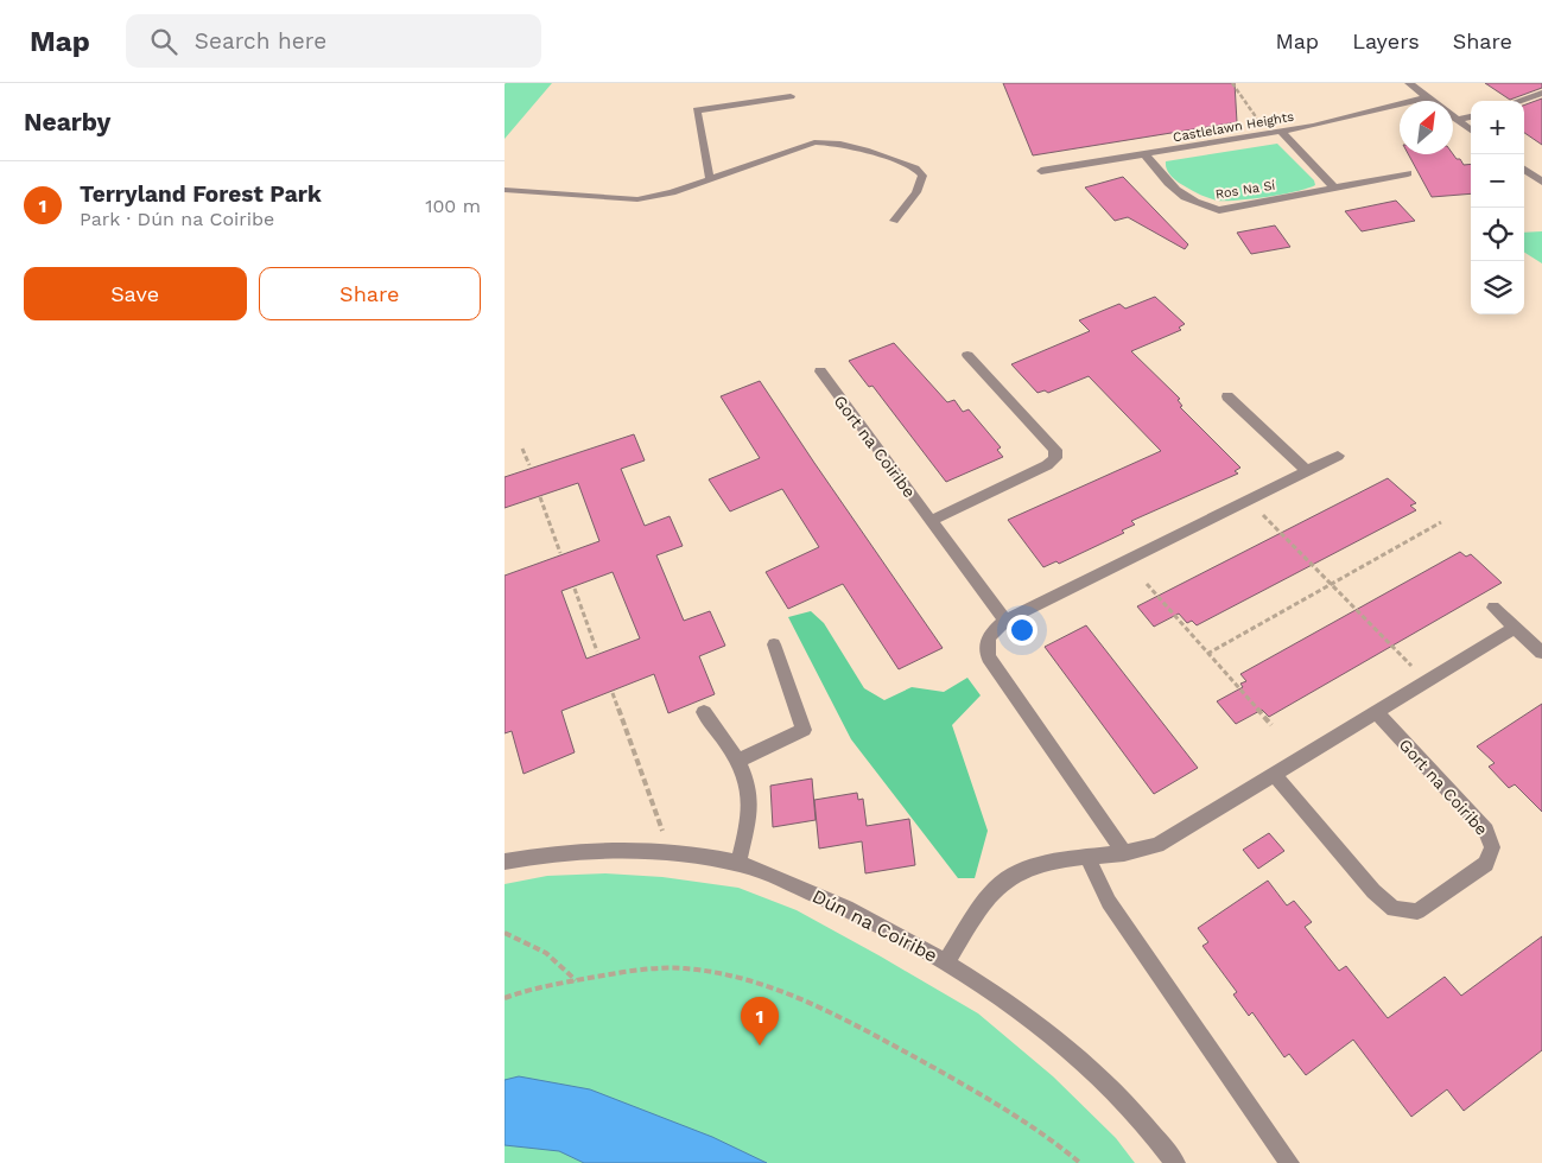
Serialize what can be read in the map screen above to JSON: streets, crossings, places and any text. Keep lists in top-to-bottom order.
{
  "streets": {
    "street": [
      "Castlelawn Heights",
      "Ros Na Sí",
      "Gort na Coiribe",
      "Dún na Coiribe"
    ]
  },
  "crossings": [
    ["Castlelawn Heights", "Ros Na Sí"]
  ],
  "north": "top right",
  "page": {
    "header": "Map",
    "search": "Search here",
    "nav": ["Map", "Layers", "Share"],
    "heading": "Nearby",
    "map_buttons": ["+", "−"],
    "list": [
      {
        "mark": "1",
        "name": "Terryland Forest Park",
        "note": "Park · Dún na Coiribe",
        "value": "100 m"
      }
    ],
    "buttons": ["Save", "Share"],
    "pins": "1"
  }
}
